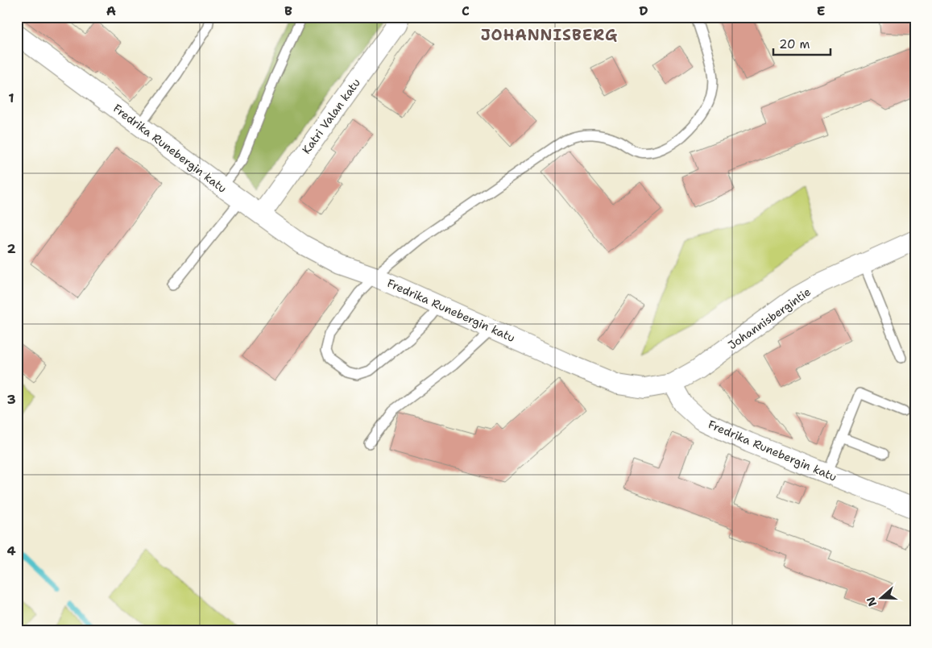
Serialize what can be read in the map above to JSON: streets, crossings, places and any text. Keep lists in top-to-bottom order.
{
  "streets": {
    "street": ["Katri Valan katu", "Fredrika Runebergin katu", "Johannisbergintie"]
  },
  "crossings": [
    ["Katri Valan katu", "Fredrika Runebergin katu"],
    ["Fredrika Runebergin katu", "Johannisbergintie"]
  ],
  "districts": ["JOHANNISBERG"],
  "scale_bar": "20 m",
  "north": "left",
  "grid": {
    "columns": [
      "A",
      "B",
      "C",
      "D",
      "E"
    ],
    "rows": [
      "1",
      "2",
      "3",
      "4"
    ]
  }
}
